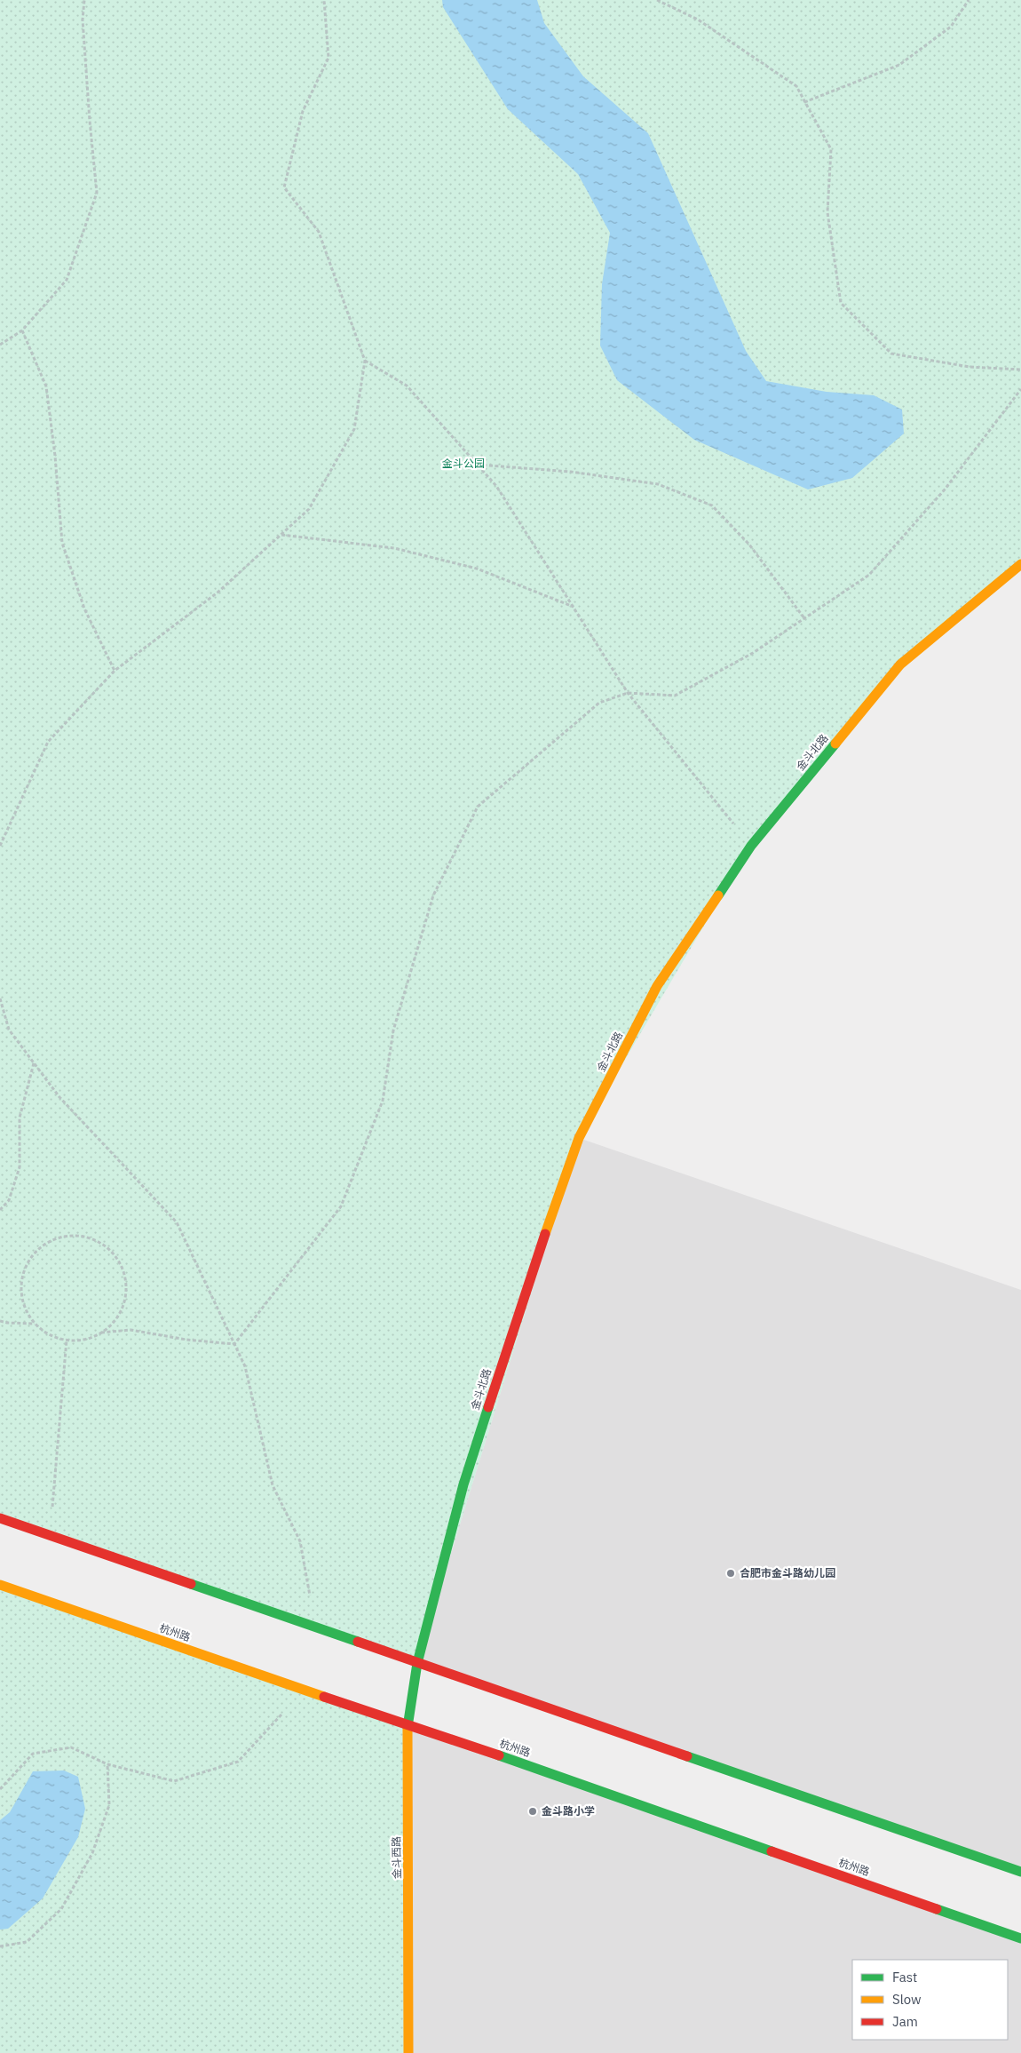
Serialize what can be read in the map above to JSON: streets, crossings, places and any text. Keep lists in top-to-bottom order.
{
  "streets": {
    "main road": ["金斗北路", "杭州路", "金斗西路"]
  },
  "crossings": [
    ["金斗北路", "金斗西路"],
    ["杭州路", "金斗西路"]
  ],
  "parks": ["金斗公园"],
  "places": ["合肥市金斗路幼儿园", "金斗路小学"],
  "legend": ["Fast", "Slow", "Jam"]
}
